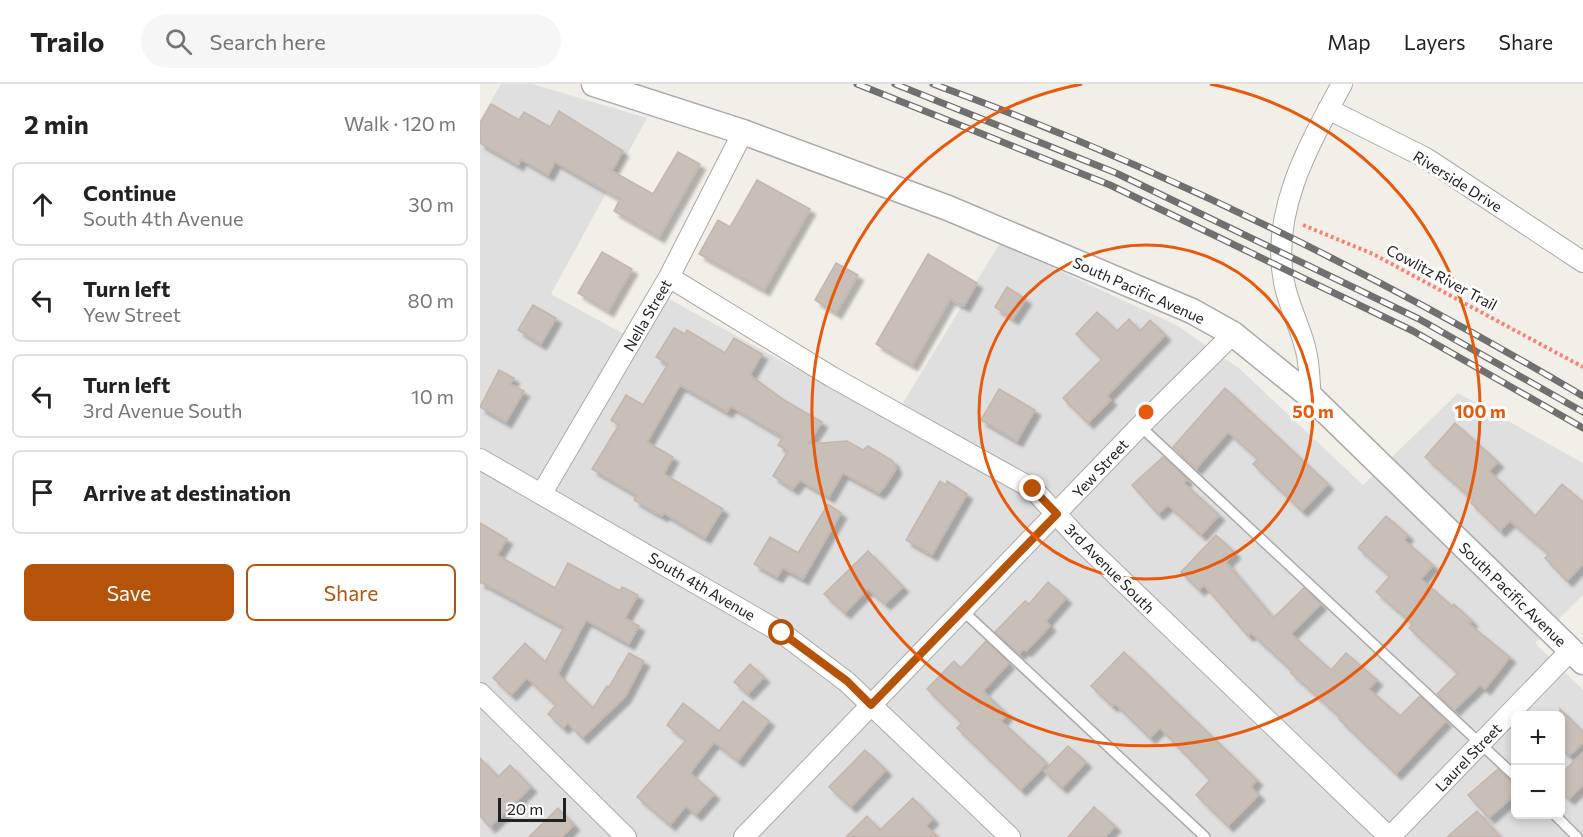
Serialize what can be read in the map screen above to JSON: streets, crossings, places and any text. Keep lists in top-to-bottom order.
{
  "streets": {
    "street": [
      "Riverside Drive",
      "South Pacific Avenue",
      "Nella Street",
      "Yew Street",
      "3rd Avenue South",
      "South 4th Avenue",
      "Laurel Street"
    ],
    "path": ["Cowlitz River Trail"]
  },
  "crossings": [
    ["South Pacific Avenue", "Nella Street"],
    ["South Pacific Avenue", "Yew Street"],
    ["South Pacific Avenue", "Laurel Street"],
    ["Nella Street", "3rd Avenue South"],
    ["Nella Street", "South 4th Avenue"],
    ["Yew Street", "3rd Avenue South"],
    ["Yew Street", "South 4th Avenue"],
    ["3rd Avenue South", "Laurel Street"]
  ],
  "scale_bar": "20 m",
  "page": {
    "header": "Trailo",
    "search": "Search here",
    "nav": ["Map", "Layers", "Share"],
    "heading": ["2 min", "Walk · 120 m"],
    "list": [
      ["Continue", "South 4th Avenue", "30 m"],
      ["Turn left", "Yew Street", "80 m"],
      ["Turn left", "3rd Avenue South", "10 m"],
      "Arrive at destination"
    ],
    "buttons": ["Save", "Share"],
    "map_buttons": ["+", "−"],
    "scale": "20 m"
  },
  "rings": ["50 m", "100 m"]
}
